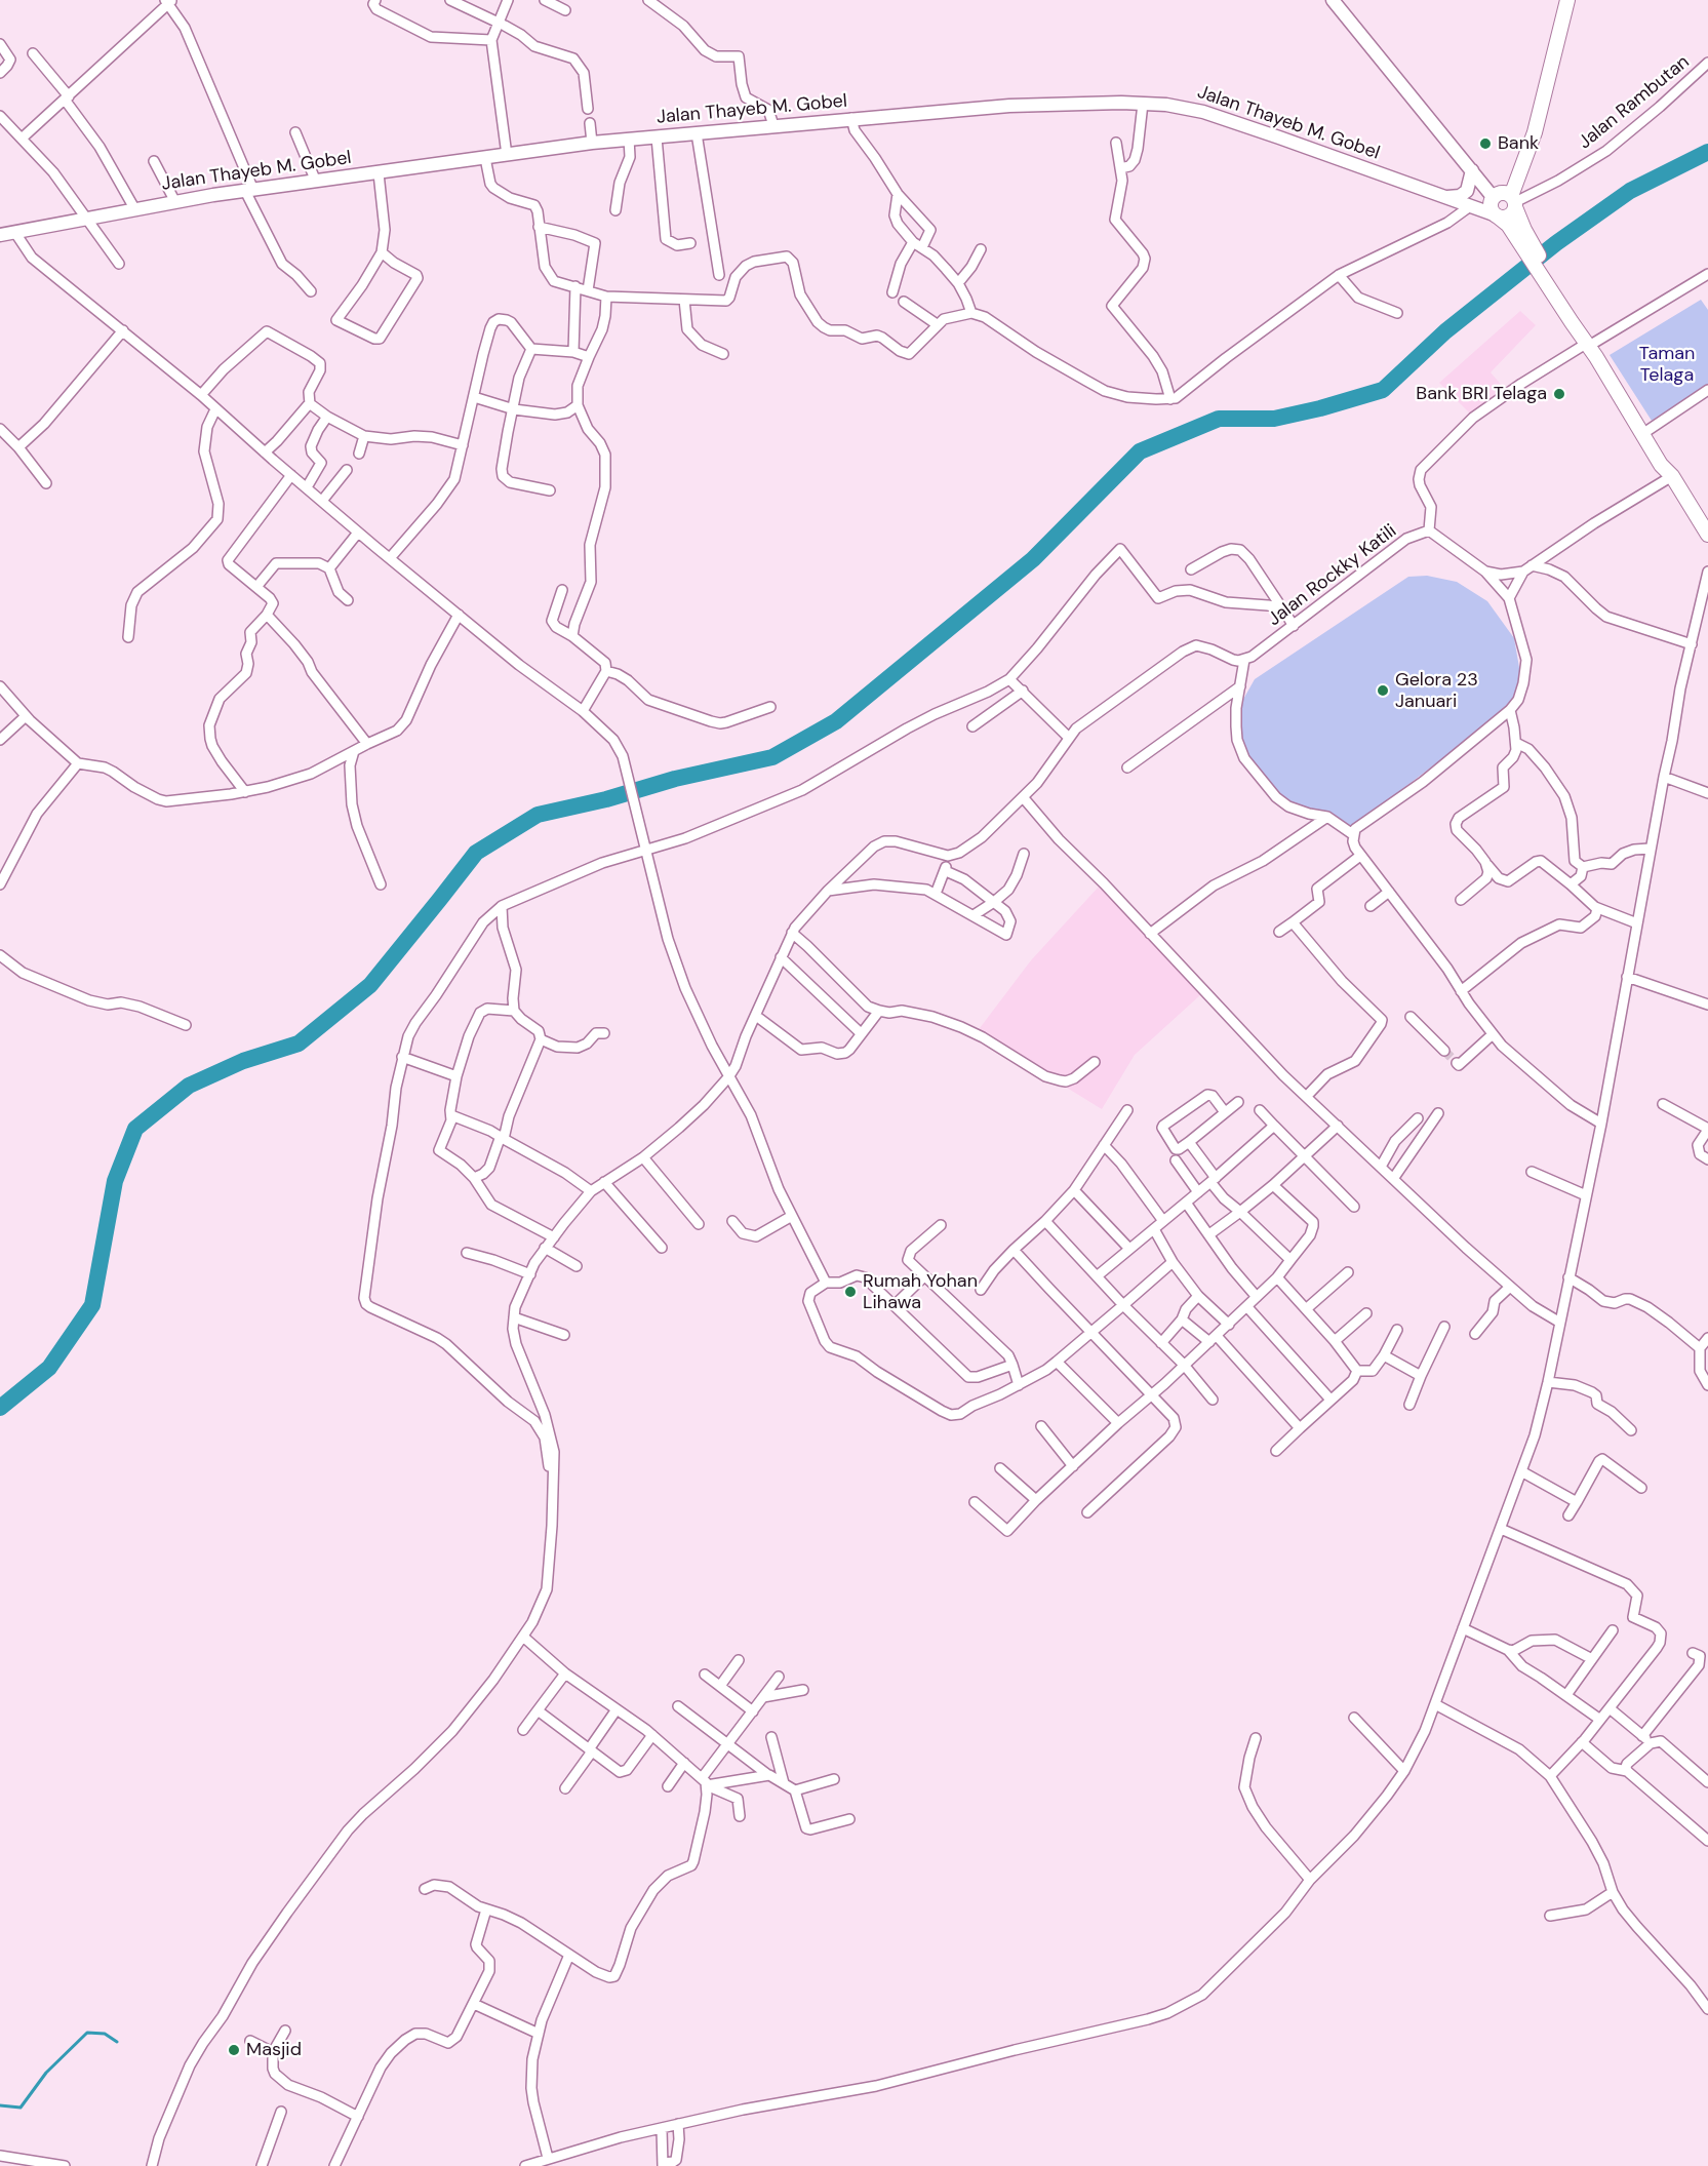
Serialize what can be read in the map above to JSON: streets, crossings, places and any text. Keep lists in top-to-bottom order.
{
  "streets": {
    "main road": ["Jalan Thayeb M. Gobel"],
    "street": ["Jalan Rambutan", "Jalan Rockky Katili"]
  },
  "parks": ["Taman Telaga"],
  "places": [
    "Bank",
    "Bank BRI Telaga",
    "Gelora 23 Januari",
    "Rumah Yohan Lihawa",
    "Masjid"
  ]
}
